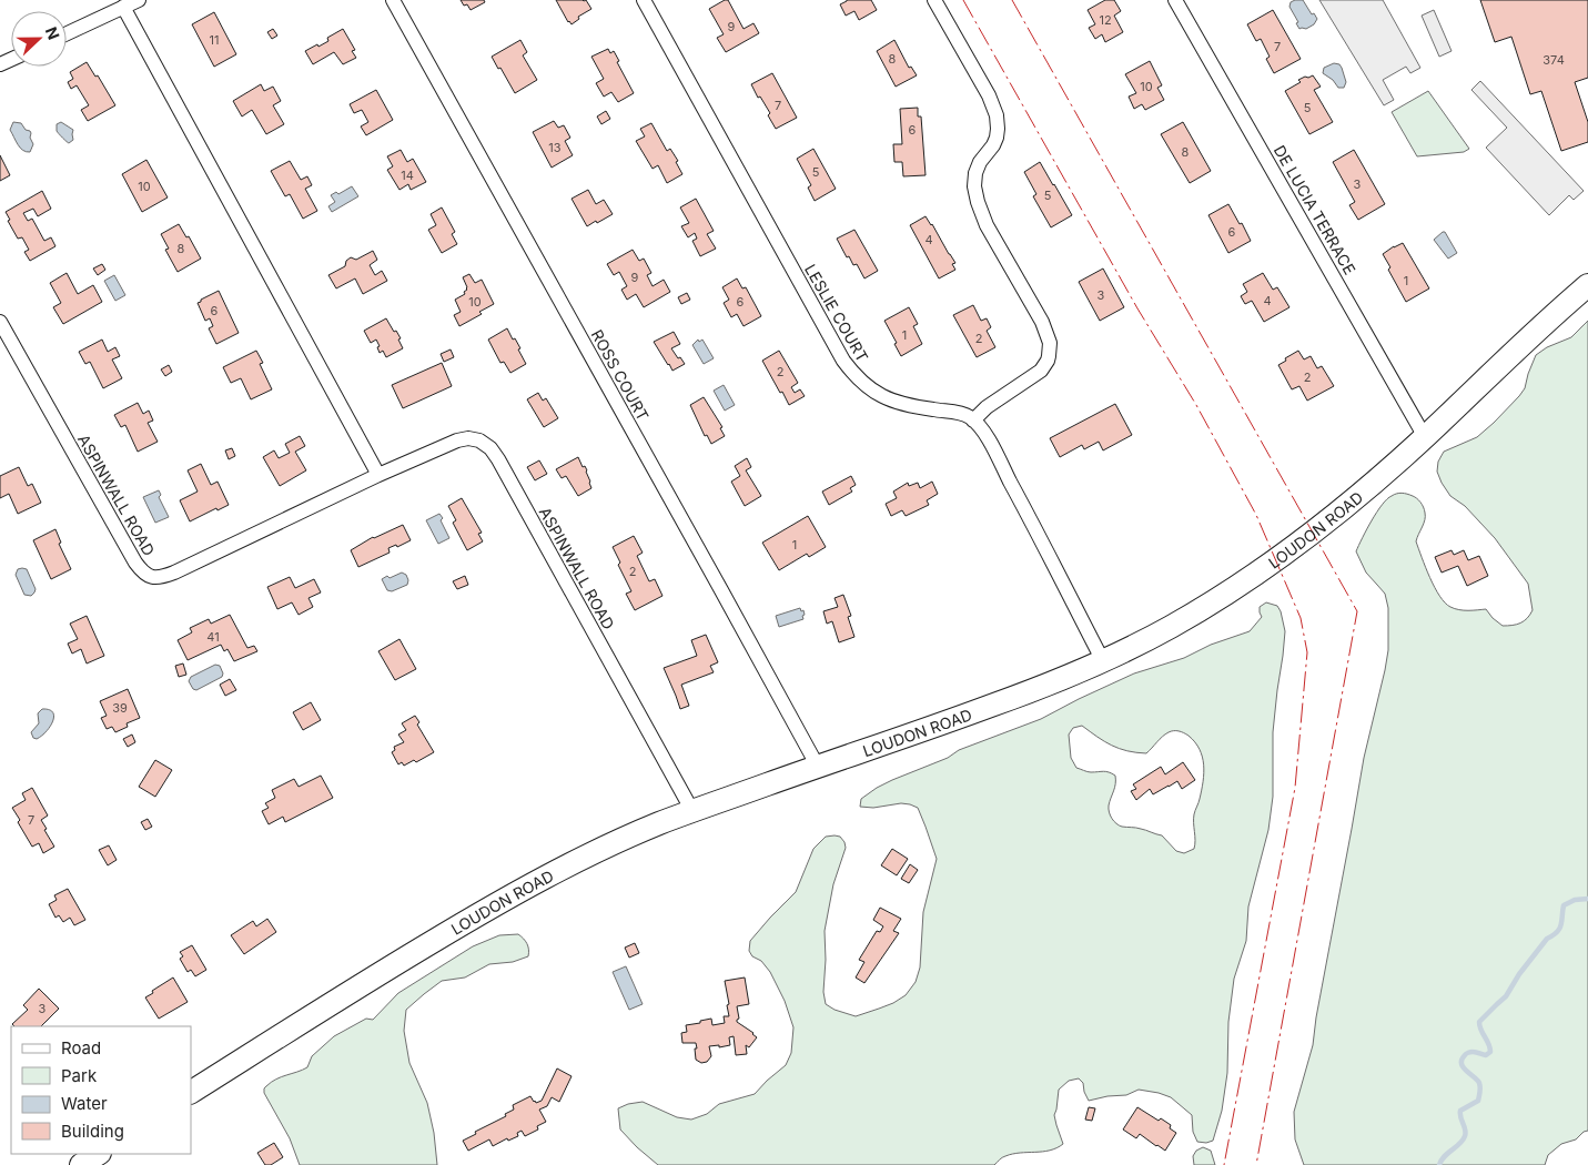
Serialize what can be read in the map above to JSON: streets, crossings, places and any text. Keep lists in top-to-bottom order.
{
  "streets": {
    "main road": ["LOUDON ROAD"],
    "street": [
      "DE LUCIA TERRACE",
      "LESLIE COURT",
      "ROSS COURT",
      "ASPINWALL ROAD"
    ]
  },
  "crossings": [
    ["DE LUCIA TERRACE", "LOUDON ROAD"],
    ["ROSS COURT", "LOUDON ROAD"],
    ["ASPINWALL ROAD", "LOUDON ROAD"]
  ],
  "house_numbers": [
    "12",
    "9",
    "11",
    "7",
    "8",
    "374",
    "10",
    "7",
    "5",
    "6",
    "13",
    "8",
    "5",
    "14",
    "3",
    "10",
    "5",
    "6",
    "4",
    "8",
    "9",
    "1",
    "3",
    "4",
    "10",
    "6",
    "6",
    "1",
    "2",
    "2",
    "2",
    "1",
    "2",
    "41",
    "39",
    "7",
    "3"
  ],
  "legend": [
    "Road",
    "Park",
    "Water",
    "Building"
  ],
  "north": "right"
}
